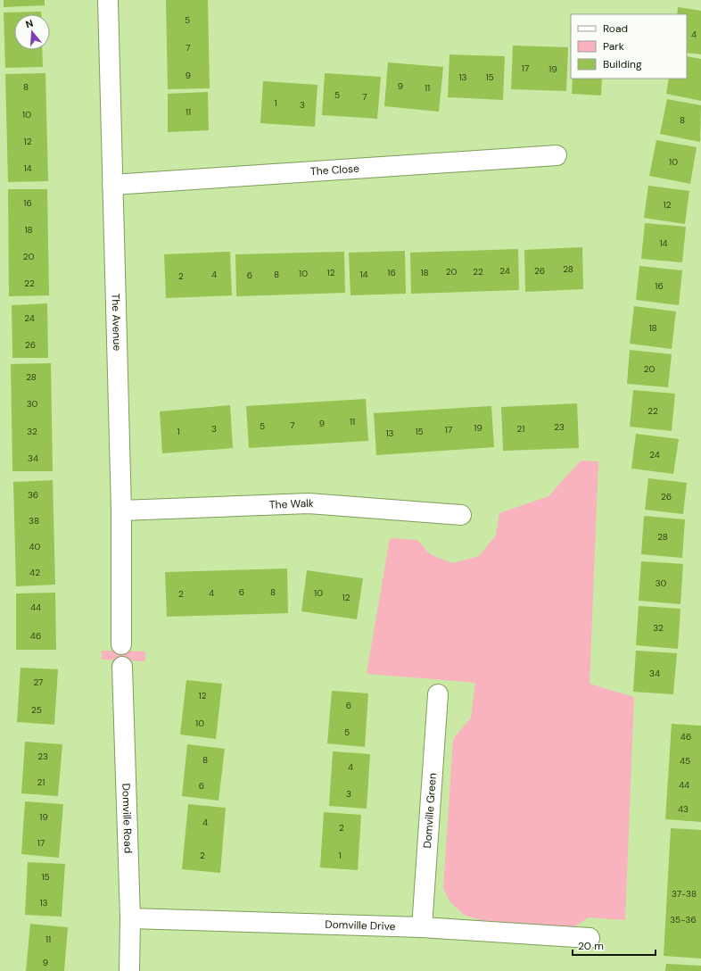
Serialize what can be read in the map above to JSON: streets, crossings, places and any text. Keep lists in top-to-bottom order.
{
  "streets": {
    "street": [
      "The Close",
      "The Avenue",
      "The Walk",
      "Domville Green",
      "Domville Road",
      "Domville Drive"
    ]
  },
  "crossings": [
    ["The Close", "The Avenue"],
    ["The Avenue", "The Walk"],
    ["Domville Green", "Domville Drive"],
    ["Domville Road", "Domville Drive"]
  ],
  "house_numbers": [
    "5",
    "4",
    "7",
    "17",
    "19",
    "9",
    "13",
    "15",
    "9",
    "8",
    "11",
    "5",
    "7",
    "1",
    "3",
    "11",
    "10",
    "8",
    "12",
    "10",
    "14",
    "16",
    "12",
    "18",
    "14",
    "20",
    "28",
    "24",
    "26",
    "20",
    "22",
    "12",
    "16",
    "18",
    "10",
    "4",
    "8",
    "14",
    "6",
    "2",
    "22",
    "16",
    "24",
    "18",
    "26",
    "20",
    "28",
    "30",
    "22",
    "11",
    "9",
    "7",
    "5",
    "23",
    "19",
    "3",
    "21",
    "17",
    "32",
    "1",
    "15",
    "13",
    "24",
    "34",
    "36",
    "26",
    "38",
    "28",
    "40",
    "42",
    "30",
    "6",
    "8",
    "4",
    "10",
    "2",
    "12",
    "44",
    "32",
    "46",
    "34",
    "27",
    "12",
    "6",
    "25",
    "10",
    "5",
    "46",
    "23",
    "8",
    "45",
    "4",
    "21",
    "44",
    "6",
    "3",
    "43",
    "19",
    "4",
    "2",
    "17",
    "2",
    "1",
    "15",
    "37-38",
    "13",
    "35-36",
    "11",
    "9"
  ],
  "legend": ["Road", "Park", "Building"],
  "scale_bar": "20 m",
  "north": "top"
}
